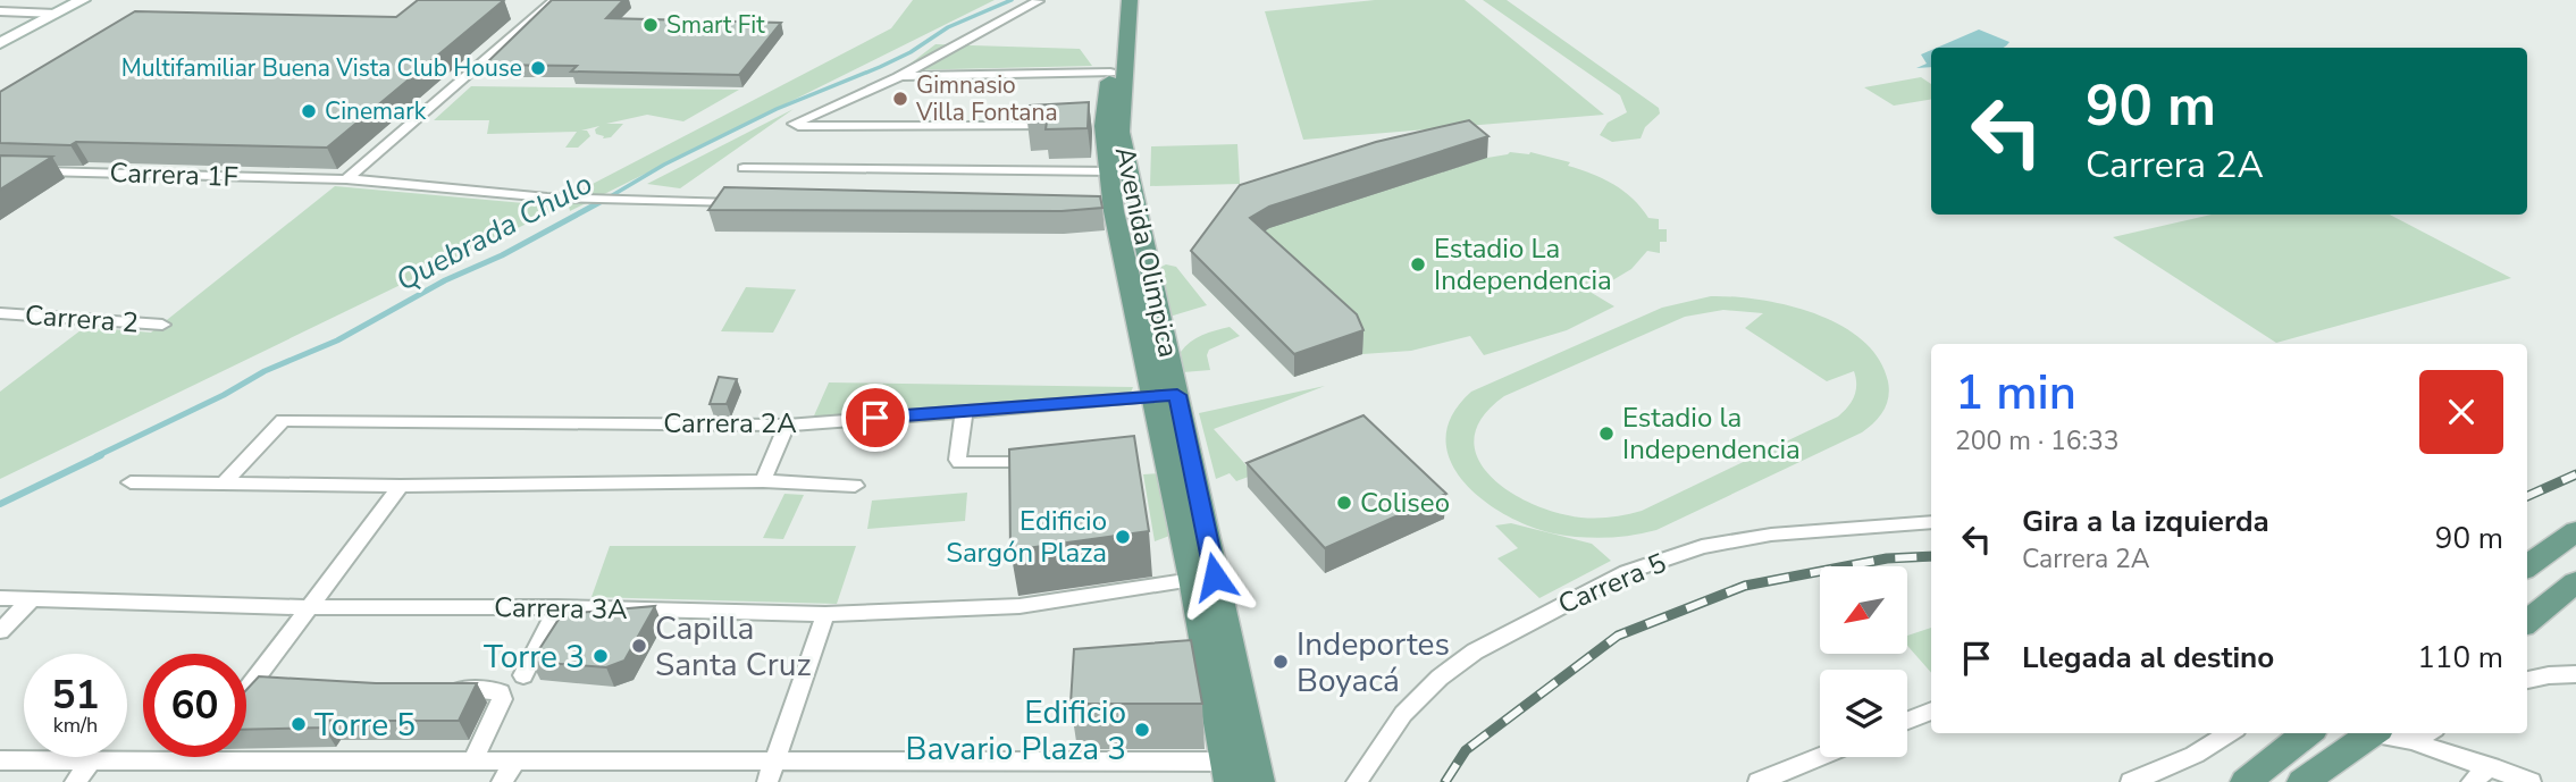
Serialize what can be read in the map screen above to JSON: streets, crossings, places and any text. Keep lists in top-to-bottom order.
{
  "streets": {
    "main road": ["Avenida Olimpica"],
    "street": [
      "Carrera 1F",
      "Carrera 2",
      "Carrera 2A",
      "Carrera 5",
      "Carrera 3A"
    ]
  },
  "crossings": [
    ["Avenida Olimpica", "Carrera 2A"],
    ["Avenida Olimpica", "Carrera 3A"]
  ],
  "water": ["Quebrada Chulo"],
  "places": [
    "Smart Fit",
    "Multifamiliar Buena Vista Club House",
    "Gimnasio Villa Fontana",
    "Cinemark",
    "Estadio La Independencia",
    "Estadio la Independencia",
    "Coliseo",
    "Edificio Sargón Plaza",
    "Capilla Santa Cruz",
    "Torre 3",
    "Indeportes Boyacá",
    "Torre 5",
    "Edificio Bavario Plaza 3"
  ],
  "north": "bottom left",
  "page": {
    "turn": ["90 m", "Carrera 2A"],
    "heading": ["1 min", "200 m · 16:33"],
    "list": [
      {
        "name": "Gira a la izquierda",
        "note": "Carrera 2A",
        "value": "90 m"
      },
      {
        "name": "Llegada al destino",
        "value": "110 m"
      }
    ],
    "speed": "51 km/h",
    "limit": "60"
  }
}
